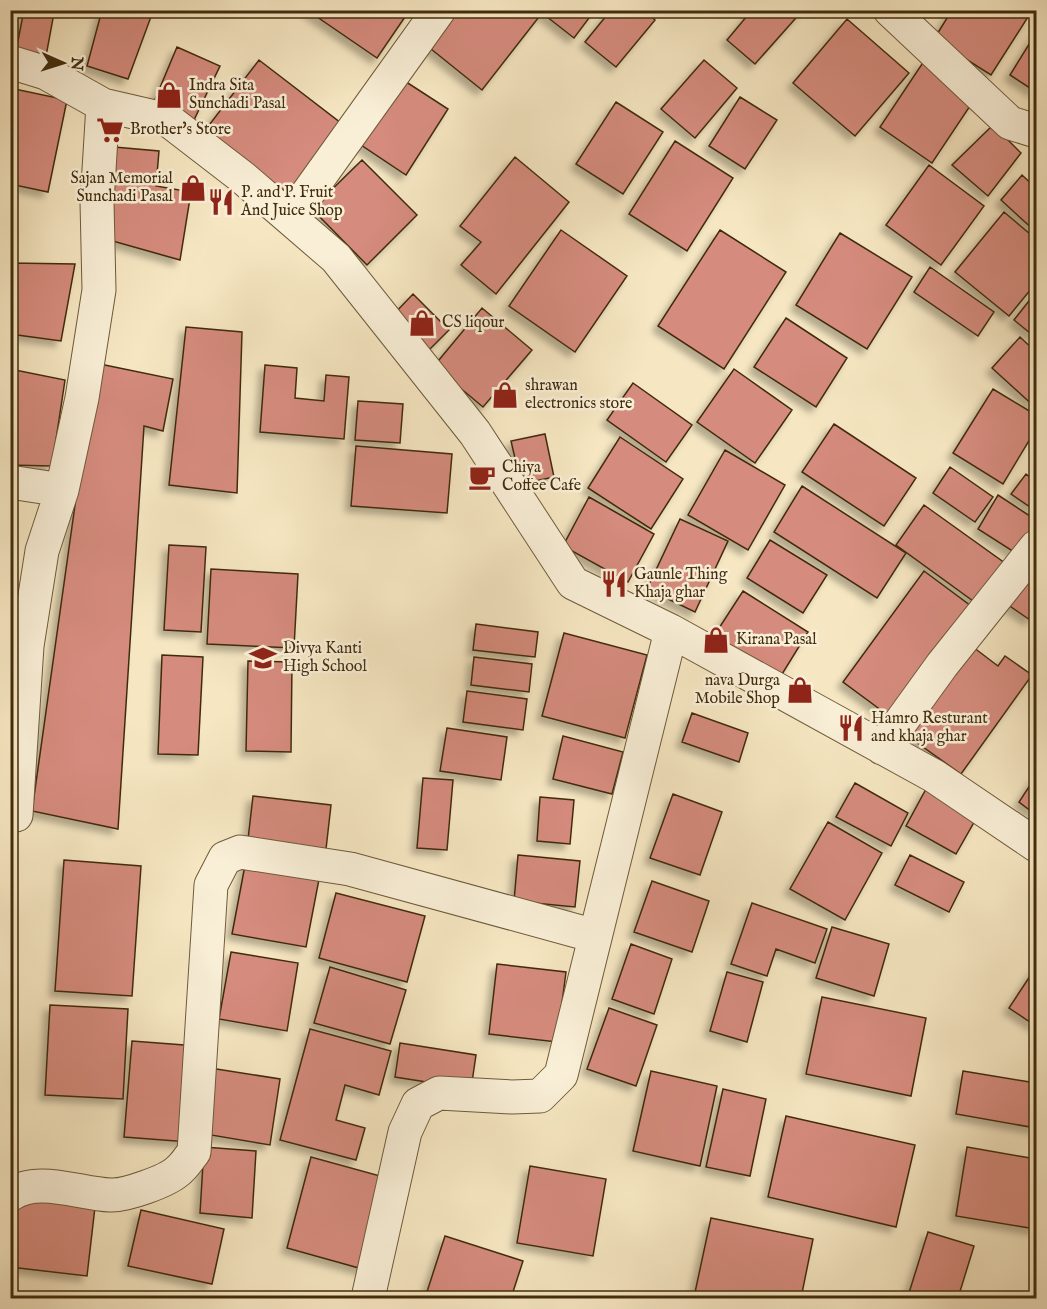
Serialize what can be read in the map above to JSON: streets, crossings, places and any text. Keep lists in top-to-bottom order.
{
  "places": {
    "shop": [
      "Indra Sita Sunchadi Pasal",
      "Sajan Memorial Sunchadi Pasal",
      "CS liqour",
      "shrawan electronics store",
      "Kirana Pasal",
      "nava Durga Mobile Shop"
    ],
    "supermarket": ["Brother's Store"],
    "restaurant": ["P. and P. Fruit And Juice Shop", "Gaunle Thing Khaja ghar", "Hamro Resturant and khaja ghar"],
    "cafe": ["Chiya Coffee Cafe"],
    "school or university": ["Divya Kanti High School"]
  },
  "north": "right"
}
